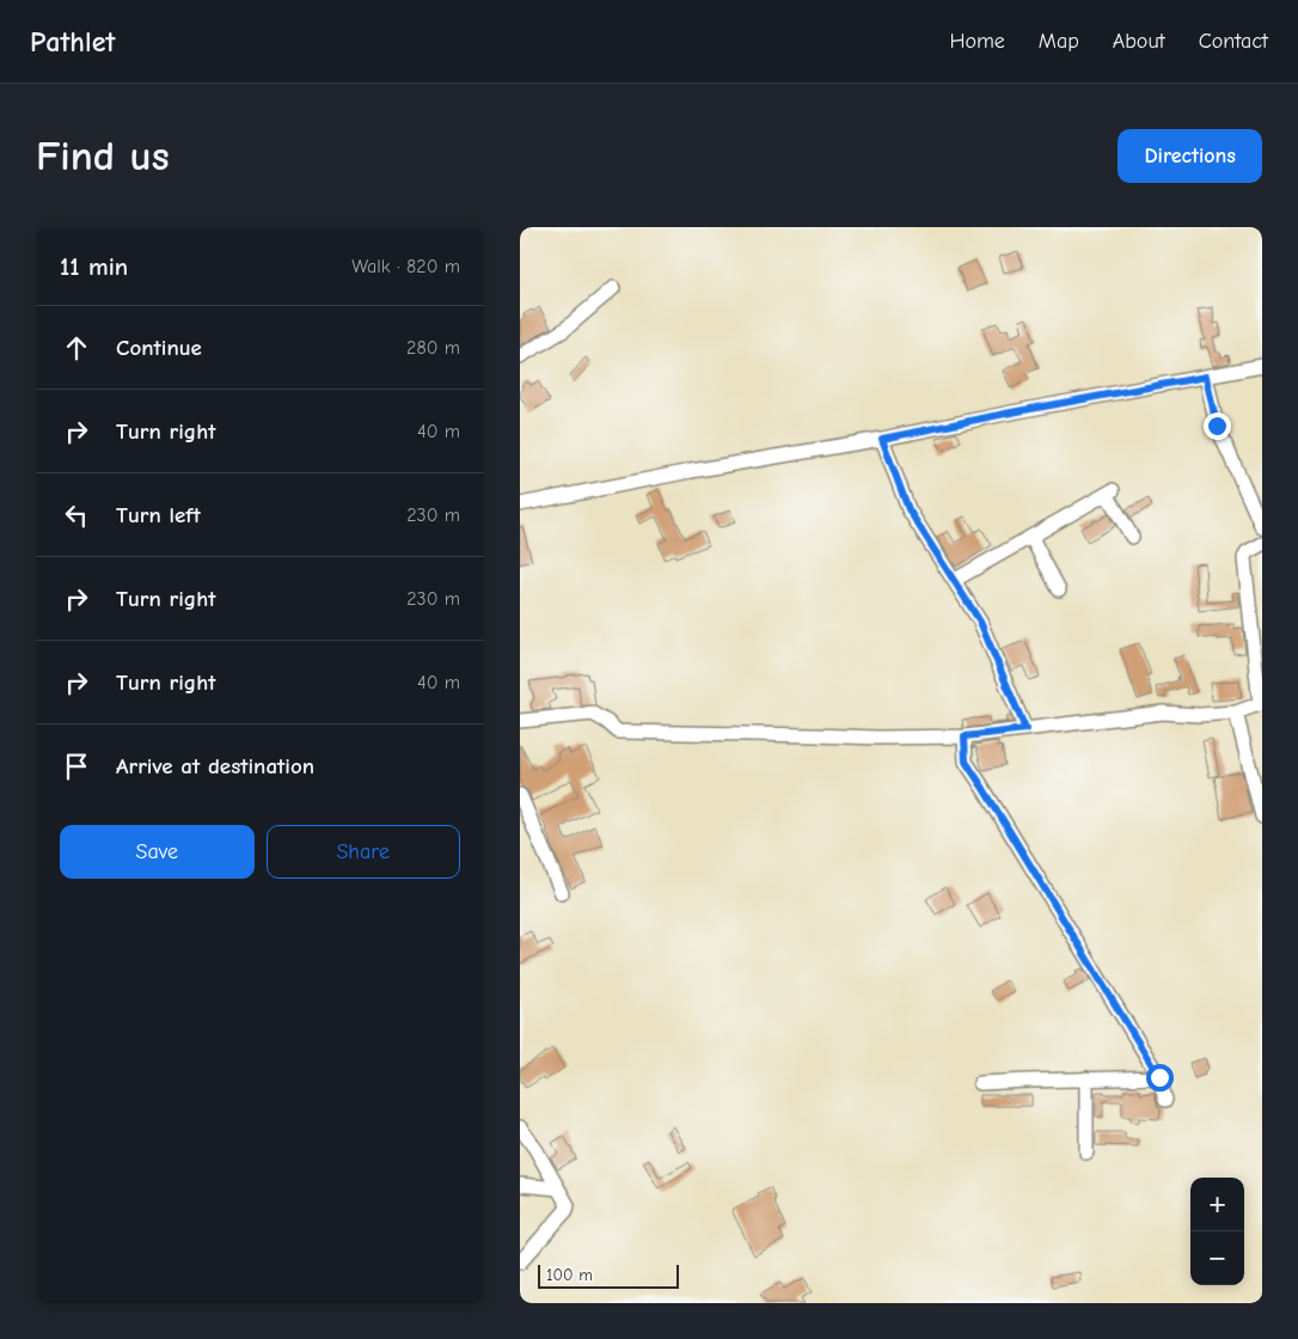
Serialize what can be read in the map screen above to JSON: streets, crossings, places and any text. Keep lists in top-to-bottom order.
{
  "scale_bar": "100 m",
  "page": {
    "header": "Pathlet",
    "nav": [
      "Home",
      "Map",
      "About",
      "Contact"
    ],
    "buttons": [
      "Directions",
      ["Save", "Share"]
    ],
    "title": "Find us",
    "heading": ["11 min", "Walk · 820 m"],
    "list": [
      ["Continue", "280 m"],
      ["Turn right", "40 m"],
      ["Turn left", "230 m"],
      ["Turn right", "230 m"],
      ["Turn right", "40 m"],
      "Arrive at destination"
    ],
    "map_buttons": ["+", "−"],
    "scale": "100 m"
  }
}
